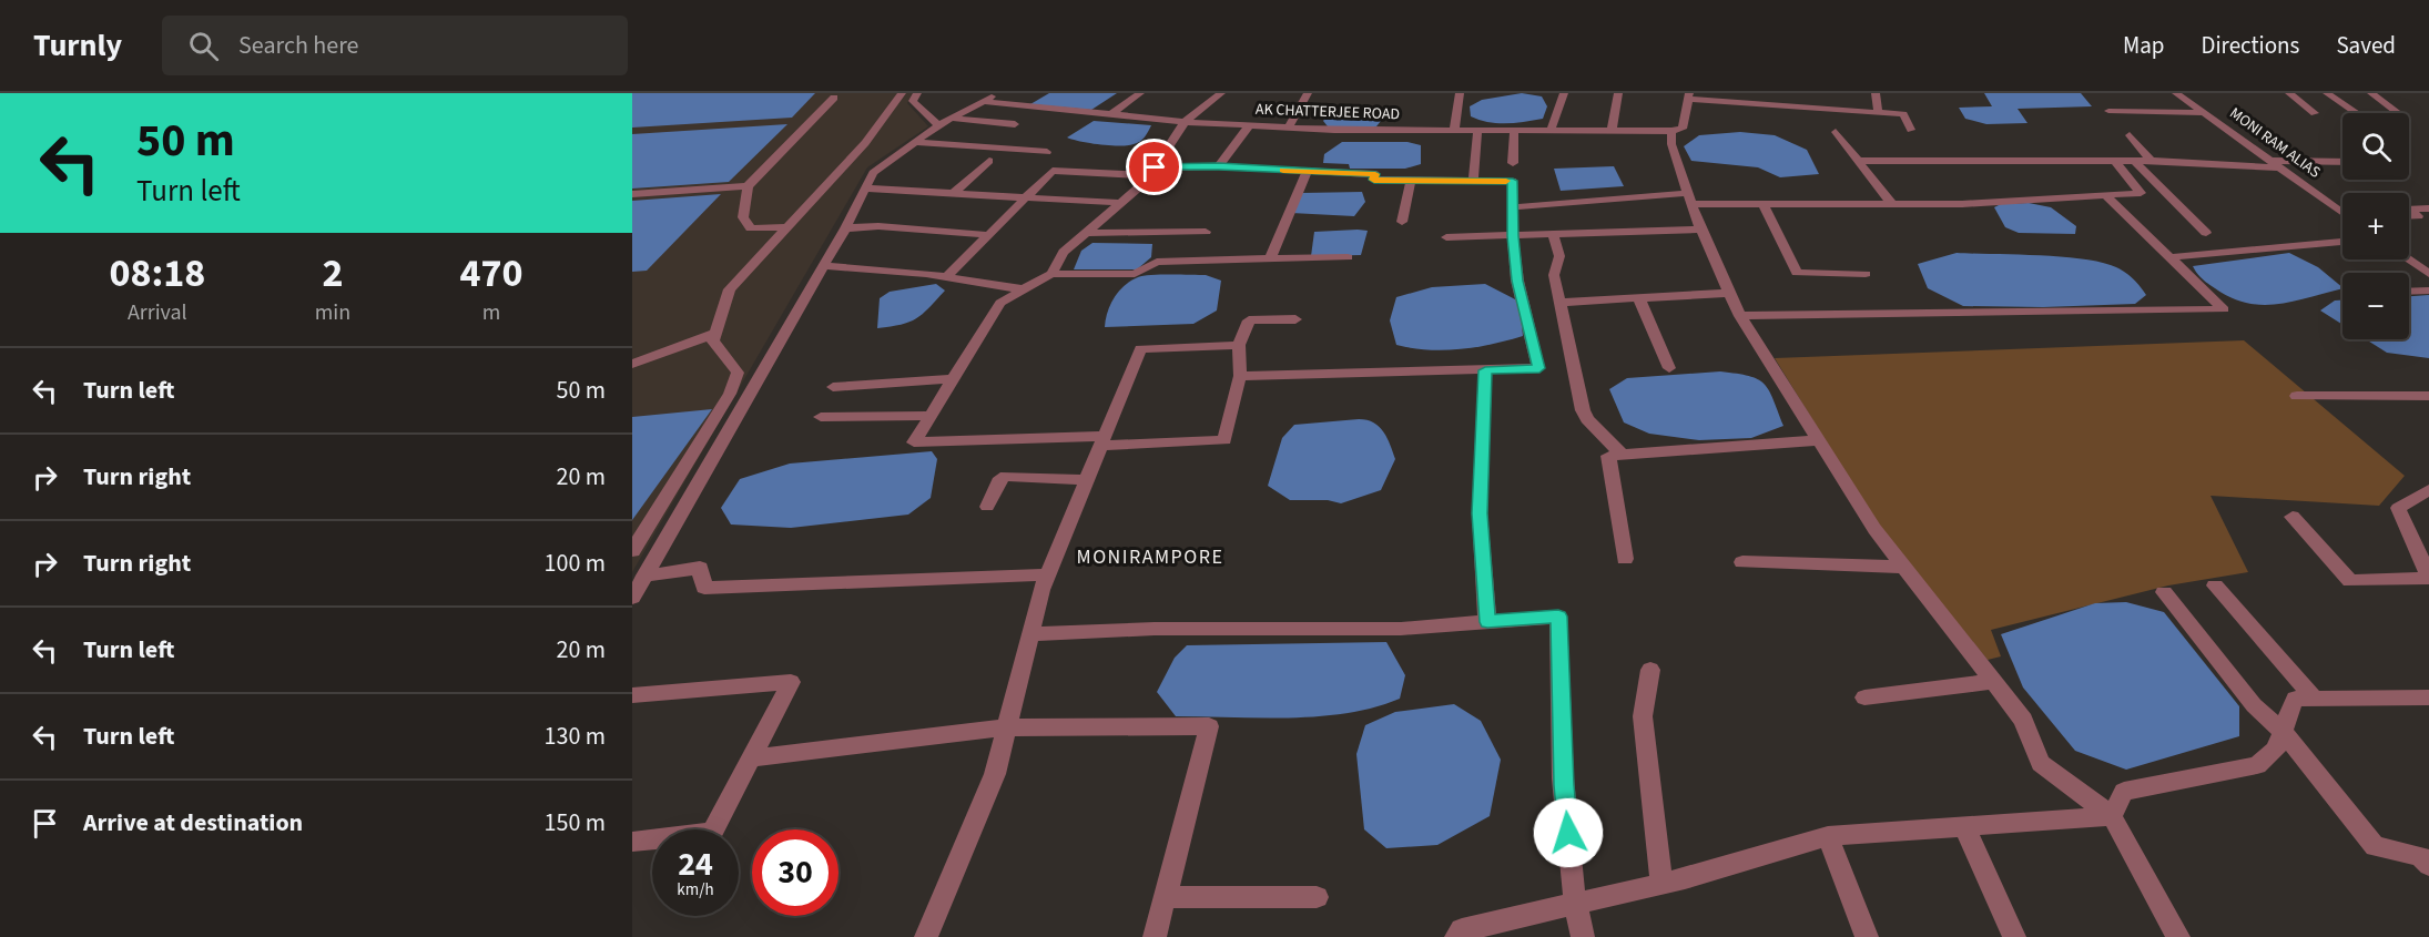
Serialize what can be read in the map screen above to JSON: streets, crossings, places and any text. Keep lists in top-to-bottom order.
{
  "streets": {
    "street": ["AK CHATTERJEE ROAD", "MONI RAM ALIAS"]
  },
  "districts": ["MONIRAMPORE"],
  "page": {
    "header": "Turnly",
    "search": "Search here",
    "nav": ["Map", "Directions", "Saved"],
    "turn": ["50 m", "Turn left"],
    "map_buttons": ["+", "−"],
    "eta": [
      "08:18",
      "Arrival",
      "2",
      "min",
      "470",
      "m"
    ],
    "list": [
      {
        "name": "Turn left",
        "value": "50 m"
      },
      {
        "name": "Turn right",
        "value": "20 m"
      },
      {
        "name": "Turn right",
        "value": "100 m"
      },
      {
        "name": "Turn left",
        "value": "20 m"
      },
      {
        "name": "Turn left",
        "value": "130 m"
      },
      {
        "name": "Arrive at destination",
        "value": "150 m"
      }
    ],
    "speed": "24 km/h",
    "limit": "30"
  }
}
